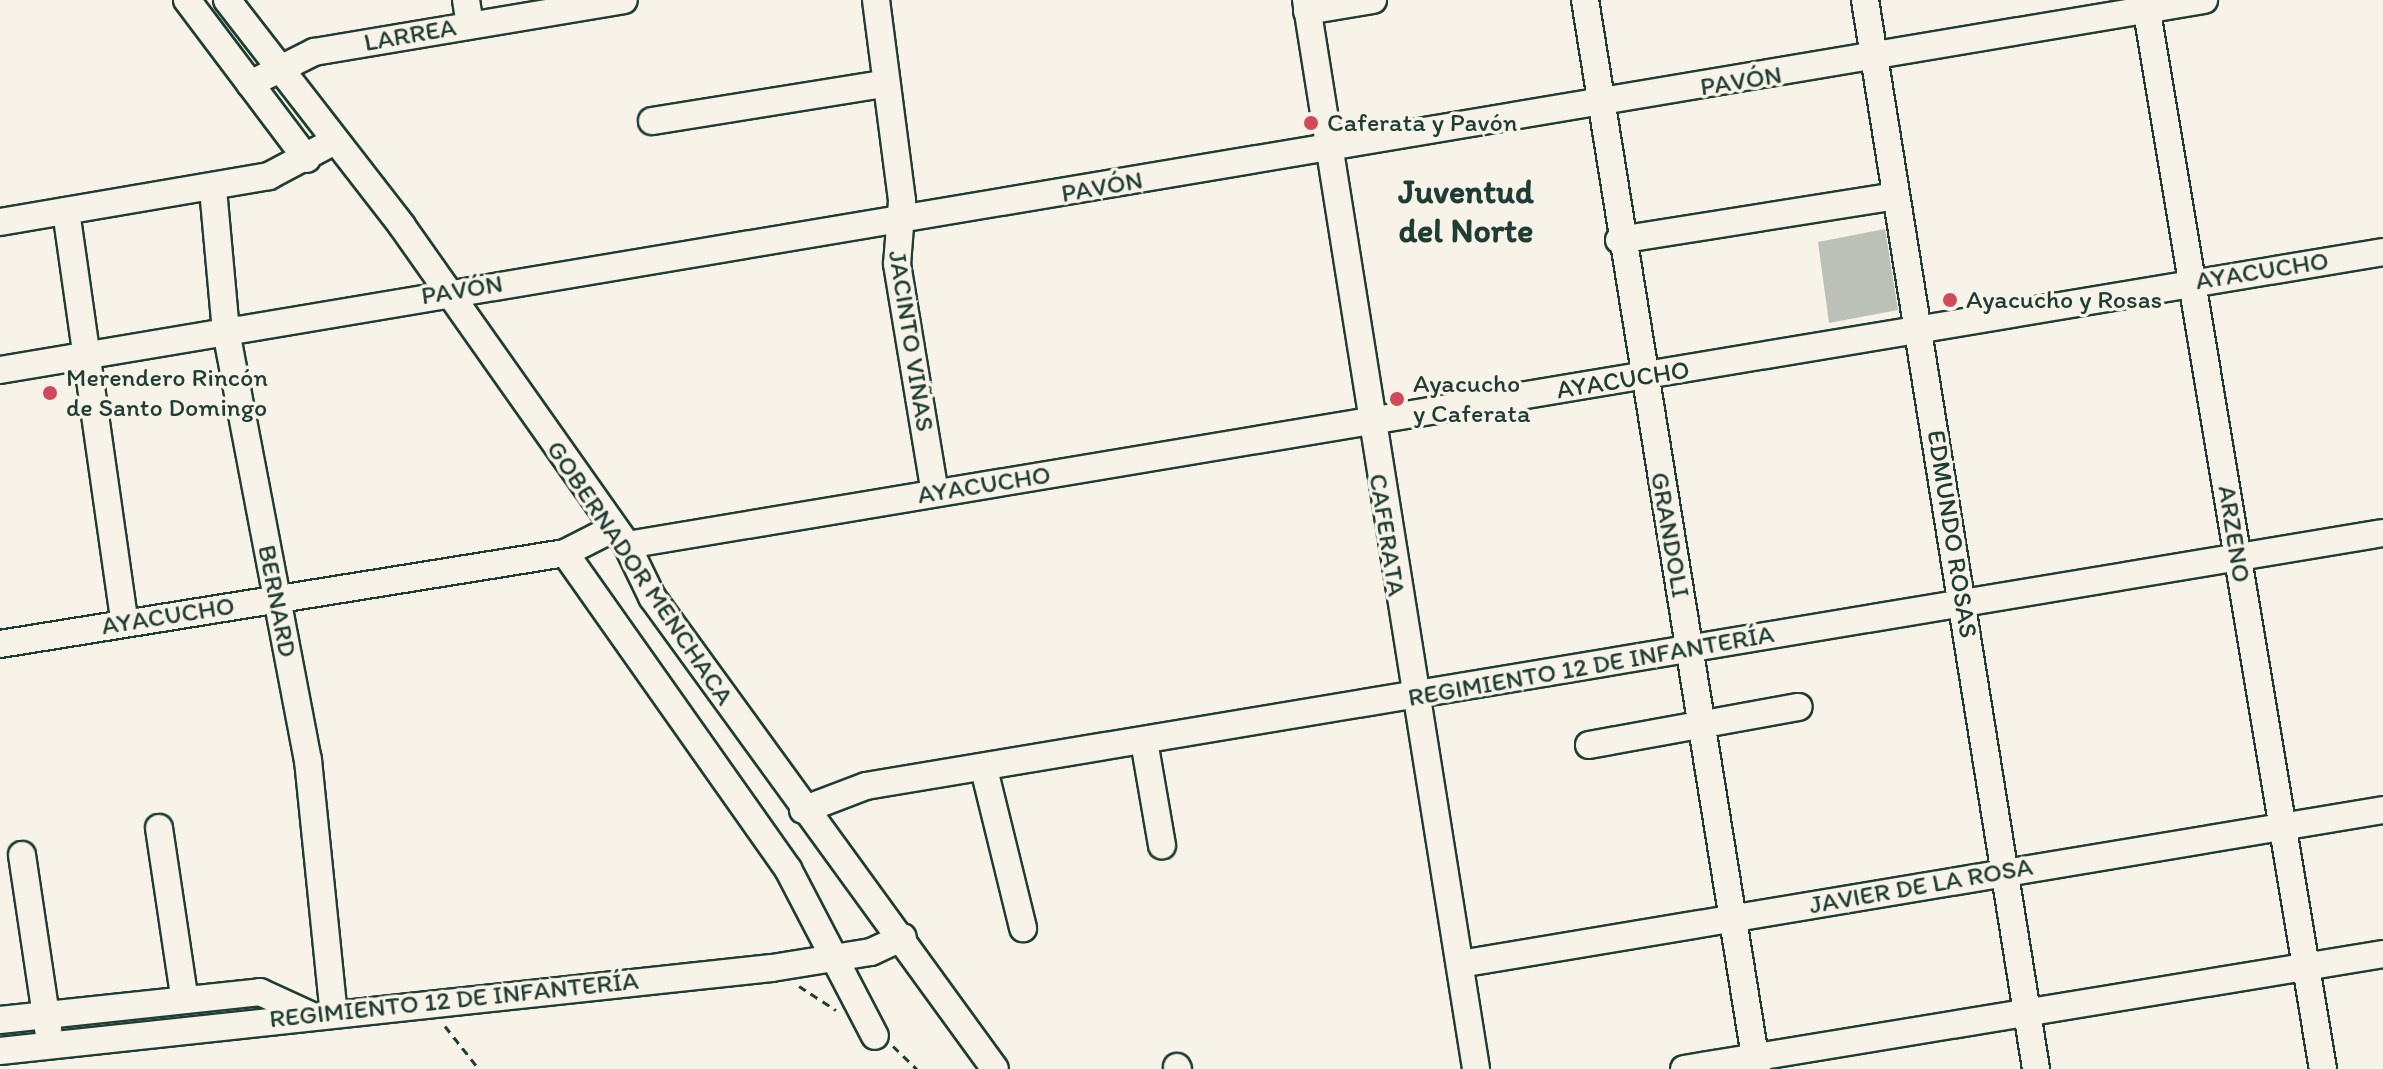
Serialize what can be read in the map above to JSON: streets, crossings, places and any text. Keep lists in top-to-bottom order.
{
  "streets": {
    "street": [
      "LARREA",
      "PAVÓN",
      "AYACUCHO",
      "JACINTO VIÑAS",
      "EDMUNDO ROSAS",
      "ARZENO",
      "CAFERATA",
      "GRANDOLI",
      "GOBERNADOR MENCHACA",
      "BERNARD",
      "REGIMIENTO 12 DE INFANTERÍA",
      "JAVIER DE LA ROSA"
    ]
  },
  "crossings": [
    ["LARREA", "GOBERNADOR MENCHACA"],
    ["PAVÓN", "JACINTO VIÑAS"],
    ["PAVÓN", "EDMUNDO ROSAS"],
    ["PAVÓN", "ARZENO"],
    ["PAVÓN", "CAFERATA"],
    ["PAVÓN", "GRANDOLI"],
    ["PAVÓN", "GOBERNADOR MENCHACA"],
    ["PAVÓN", "BERNARD"],
    ["AYACUCHO", "JACINTO VIÑAS"],
    ["AYACUCHO", "EDMUNDO ROSAS"],
    ["AYACUCHO", "ARZENO"],
    ["AYACUCHO", "CAFERATA"],
    ["AYACUCHO", "GRANDOLI"],
    ["AYACUCHO", "GOBERNADOR MENCHACA"],
    ["AYACUCHO", "BERNARD"],
    ["EDMUNDO ROSAS", "REGIMIENTO 12 DE INFANTERÍA"],
    ["EDMUNDO ROSAS", "JAVIER DE LA ROSA"],
    ["ARZENO", "REGIMIENTO 12 DE INFANTERÍA"],
    ["ARZENO", "JAVIER DE LA ROSA"],
    ["CAFERATA", "REGIMIENTO 12 DE INFANTERÍA"],
    ["CAFERATA", "JAVIER DE LA ROSA"],
    ["GRANDOLI", "REGIMIENTO 12 DE INFANTERÍA"],
    ["GRANDOLI", "JAVIER DE LA ROSA"],
    ["GOBERNADOR MENCHACA", "REGIMIENTO 12 DE INFANTERÍA"],
    ["BERNARD", "REGIMIENTO 12 DE INFANTERÍA"]
  ],
  "districts": ["Juventud del Norte"],
  "places": [
    "Caferata y Pavón",
    "Ayacucho y Rosas",
    "Merendero Rincón de Santo Domingo",
    "Ayacucho y Caferata"
  ]
}
